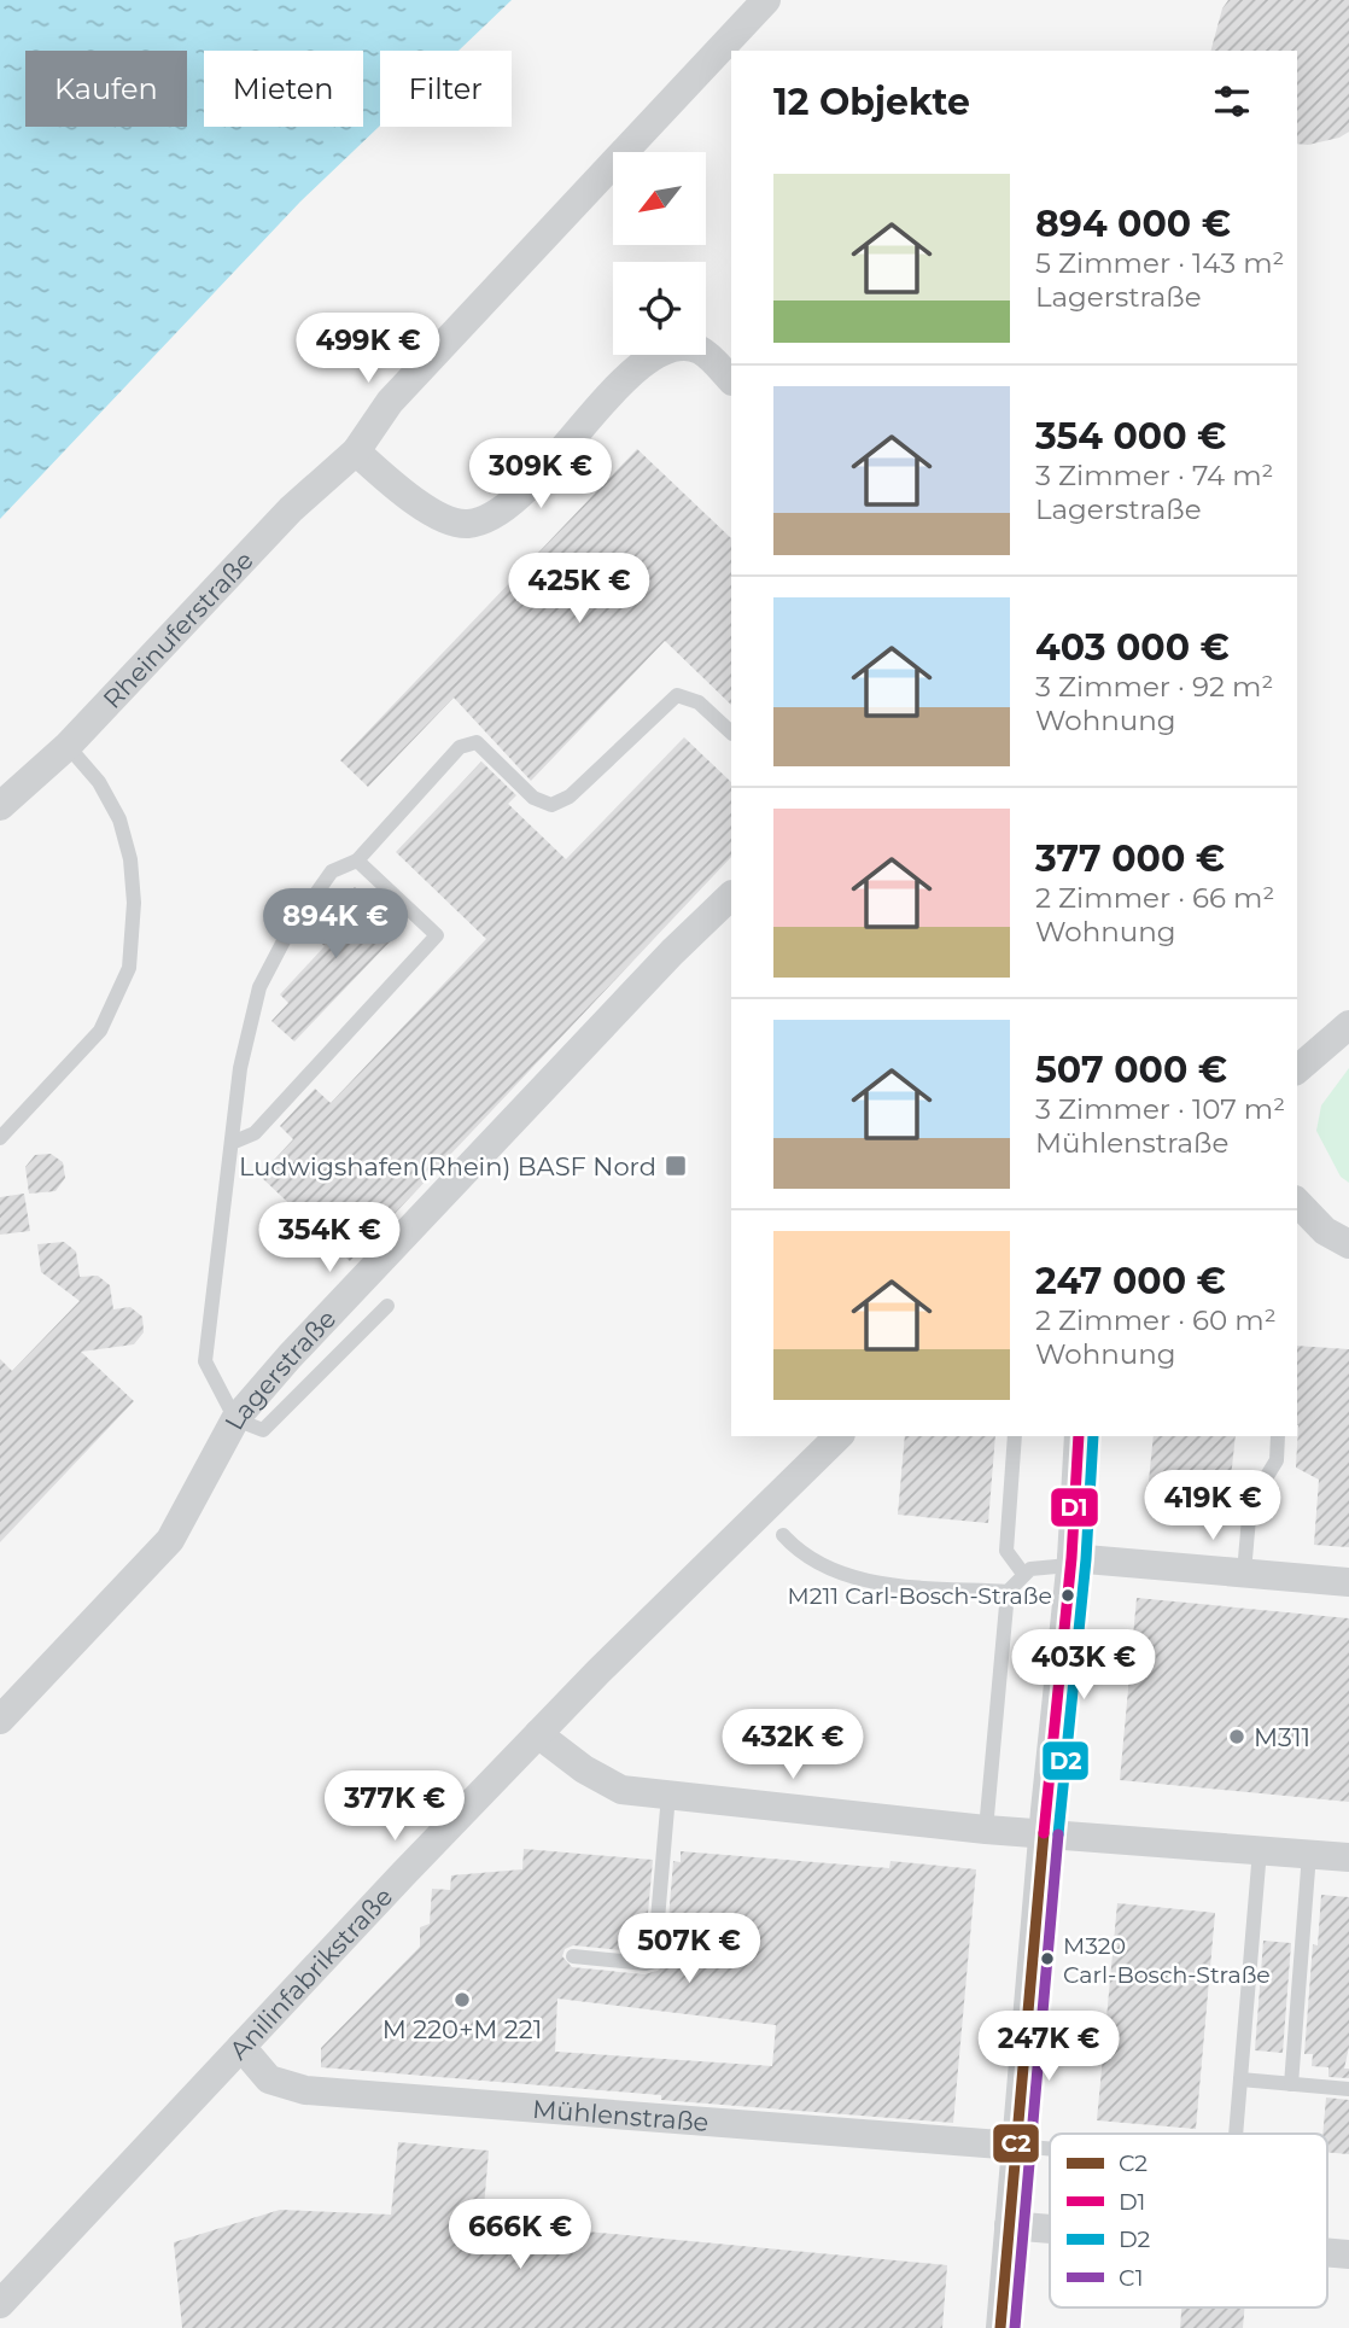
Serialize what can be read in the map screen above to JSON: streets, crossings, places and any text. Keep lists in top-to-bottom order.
{
  "streets": {
    "street": [
      "Rheinuferstraße",
      "Lagerstraße",
      "Anilinfabrikstraße",
      "Mühlenstraße"
    ]
  },
  "crossings": [
    ["Anilinfabrikstraße", "Mühlenstraße"]
  ],
  "places": {
    "transit": ["Ludwigshafen(Rhein) BASF Nord"],
    "other": [
      "M211 Carl-Bosch-Straße",
      "M311",
      "M320 Carl-Bosch-Straße",
      "M 220+M 221"
    ]
  },
  "lines": [
    "transit line D1",
    "transit line D2",
    "transit line C2",
    "transit line C1"
  ],
  "legend": [
    "C2",
    "D1",
    "D2",
    "C1"
  ],
  "north": "bottom left",
  "page": {
    "chip": ["Kaufen", "Mieten", "Filter"],
    "heading": "12 Objekte",
    "list": [
      {
        "name": "894 000 €",
        "note": "5 Zimmer · 143 m² · Lagerstraße"
      },
      {
        "name": "354 000 €",
        "note": "3 Zimmer · 74 m² · Lagerstraße"
      },
      {
        "name": "403 000 €",
        "note": "3 Zimmer · 92 m² · Wohnung"
      },
      {
        "name": "377 000 €",
        "note": "2 Zimmer · 66 m² · Wohnung"
      },
      {
        "name": "507 000 €",
        "note": "3 Zimmer · 107 m² · Mühlenstraße"
      },
      {
        "name": "247 000 €",
        "note": "2 Zimmer · 60 m² · Wohnung"
      }
    ],
    "price": [
      "499K €",
      "309K €",
      "425K €",
      "894K €",
      "354K €",
      "419K €",
      "403K €",
      "432K €",
      "377K €",
      "507K €",
      "247K €",
      "666K €"
    ]
  }
}
